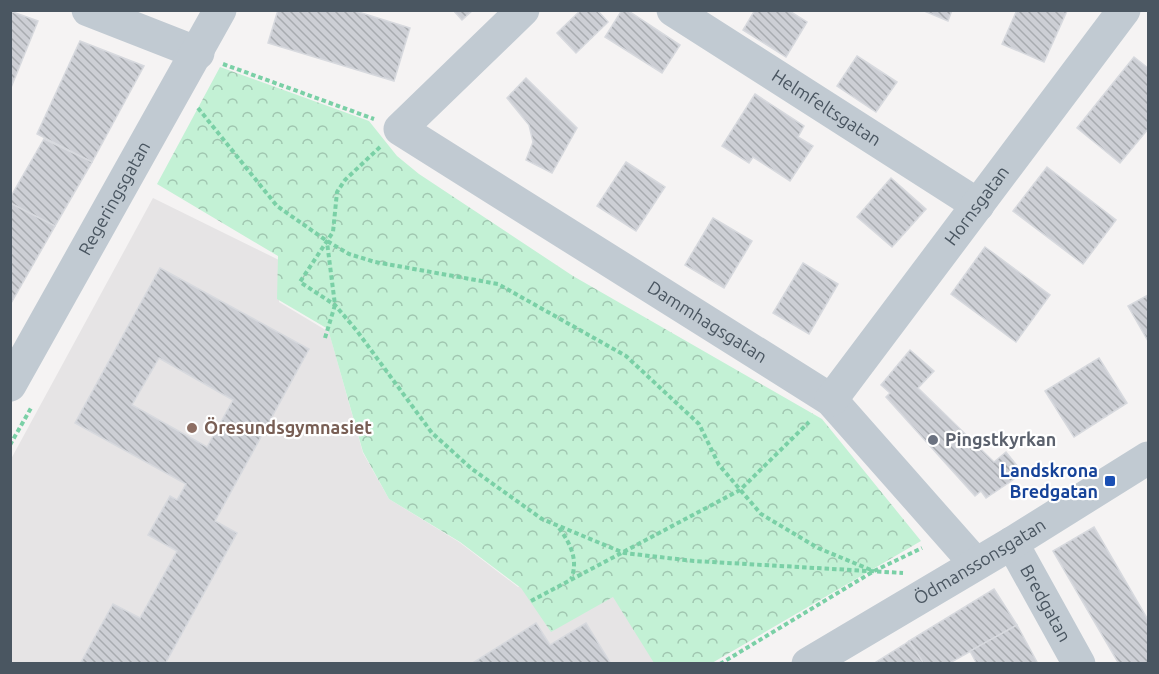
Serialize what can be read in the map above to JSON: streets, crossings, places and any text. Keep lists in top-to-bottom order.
{
  "streets": {
    "street": [
      "Helmfeltsgatan",
      "Regeringsgatan",
      "Hornsgatan",
      "Dammhagsgatan",
      "Ödmanssonsgatan",
      "Bredgatan"
    ]
  },
  "crossings": [
    ["Helmfeltsgatan", "Hornsgatan"],
    ["Hornsgatan", "Dammhagsgatan"],
    ["Dammhagsgatan", "Ödmanssonsgatan"],
    ["Ödmanssonsgatan", "Bredgatan"]
  ],
  "places": {
    "other": ["Öresundsgymnasiet", "Pingstkyrkan"],
    "transit": ["Landskrona Bredgatan"]
  }
}
